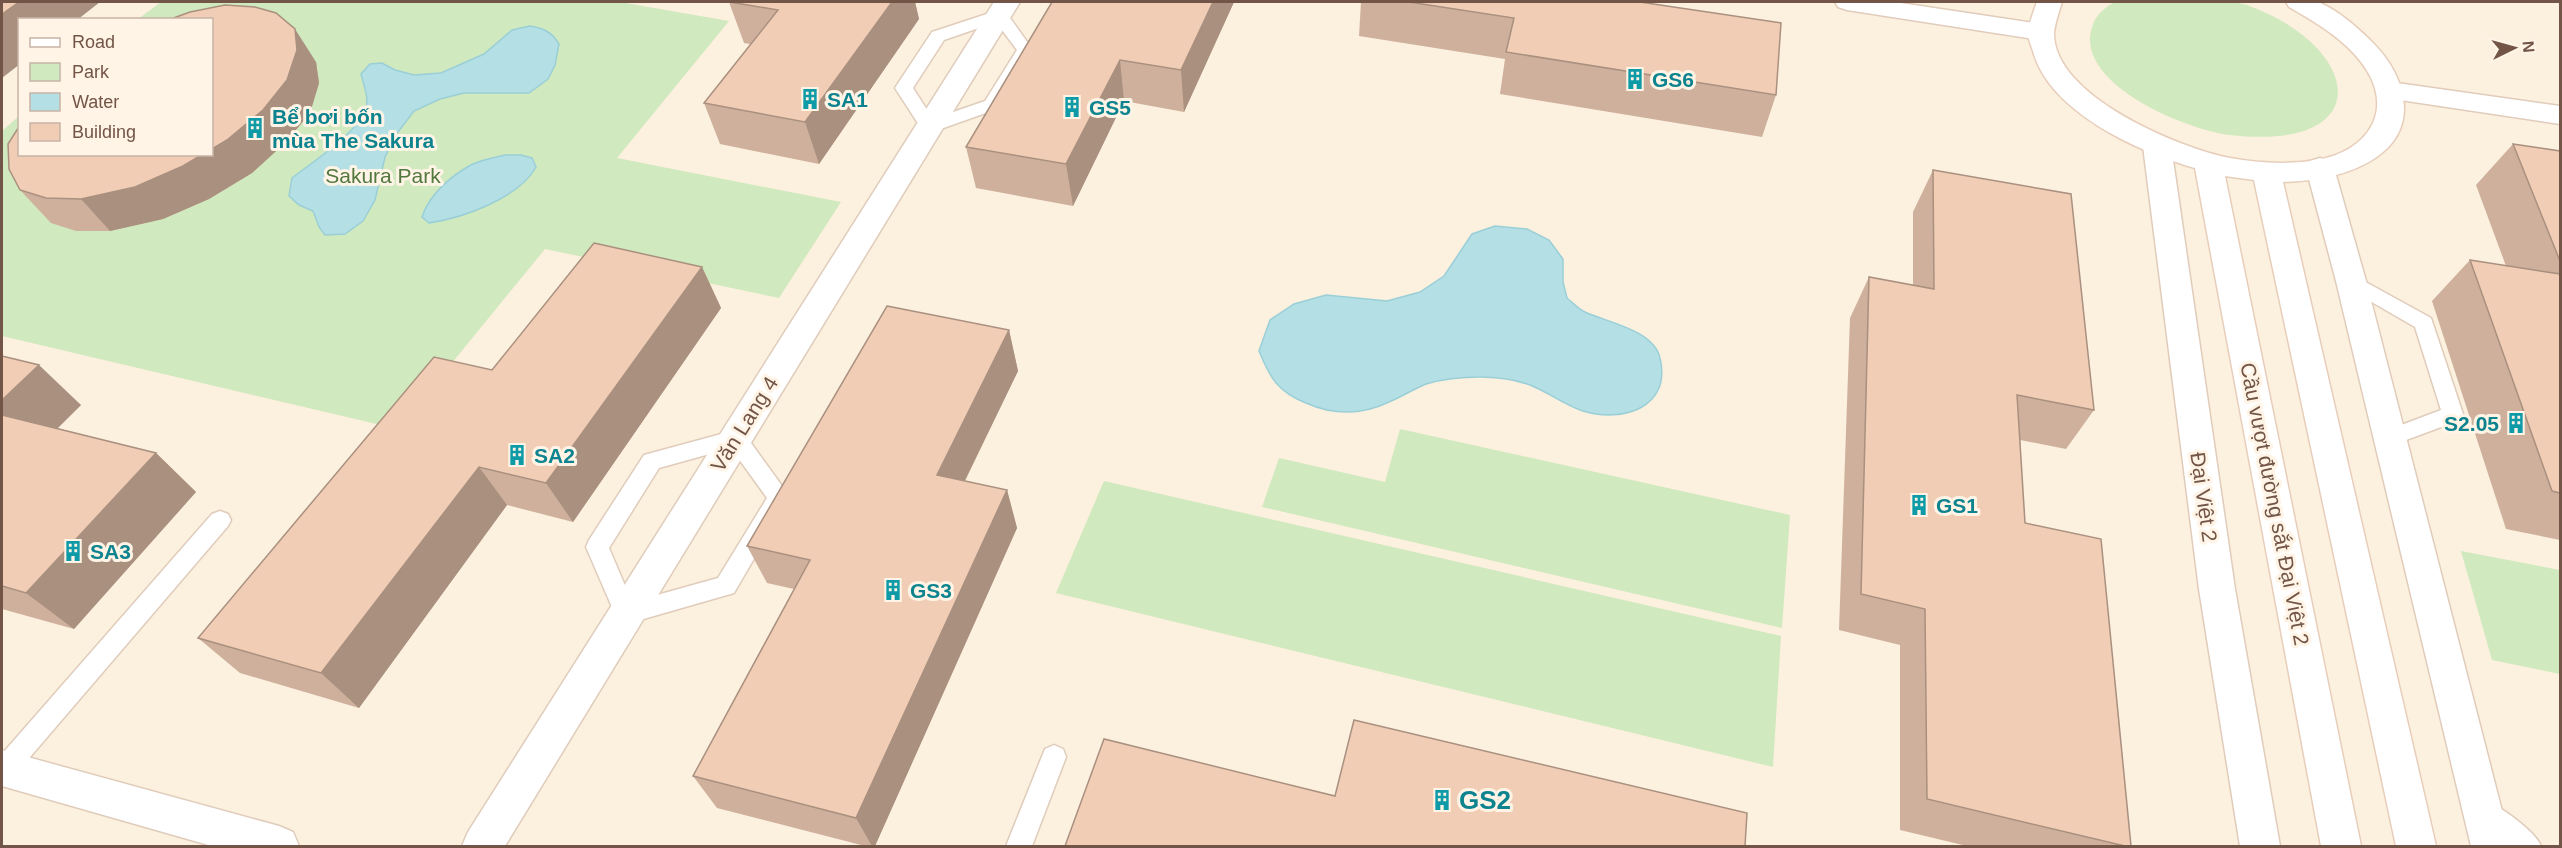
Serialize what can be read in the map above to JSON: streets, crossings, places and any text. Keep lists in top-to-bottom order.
{
  "streets": {
    "street": ["Văn Lang 4", "Đại Việt 2", "Cầu vượt đường sắt Đại Việt 2"]
  },
  "parks": ["Sakura Park"],
  "places": {
    "building": [
      "GS6",
      "SA1",
      "GS5",
      "Bể bơi bốn mùa The Sakura",
      "S2.05",
      "SA2",
      "GS1",
      "SA3",
      "GS3",
      "GS2"
    ]
  },
  "legend": [
    "Road",
    "Park",
    "Water",
    "Building"
  ],
  "north": "right"
}
